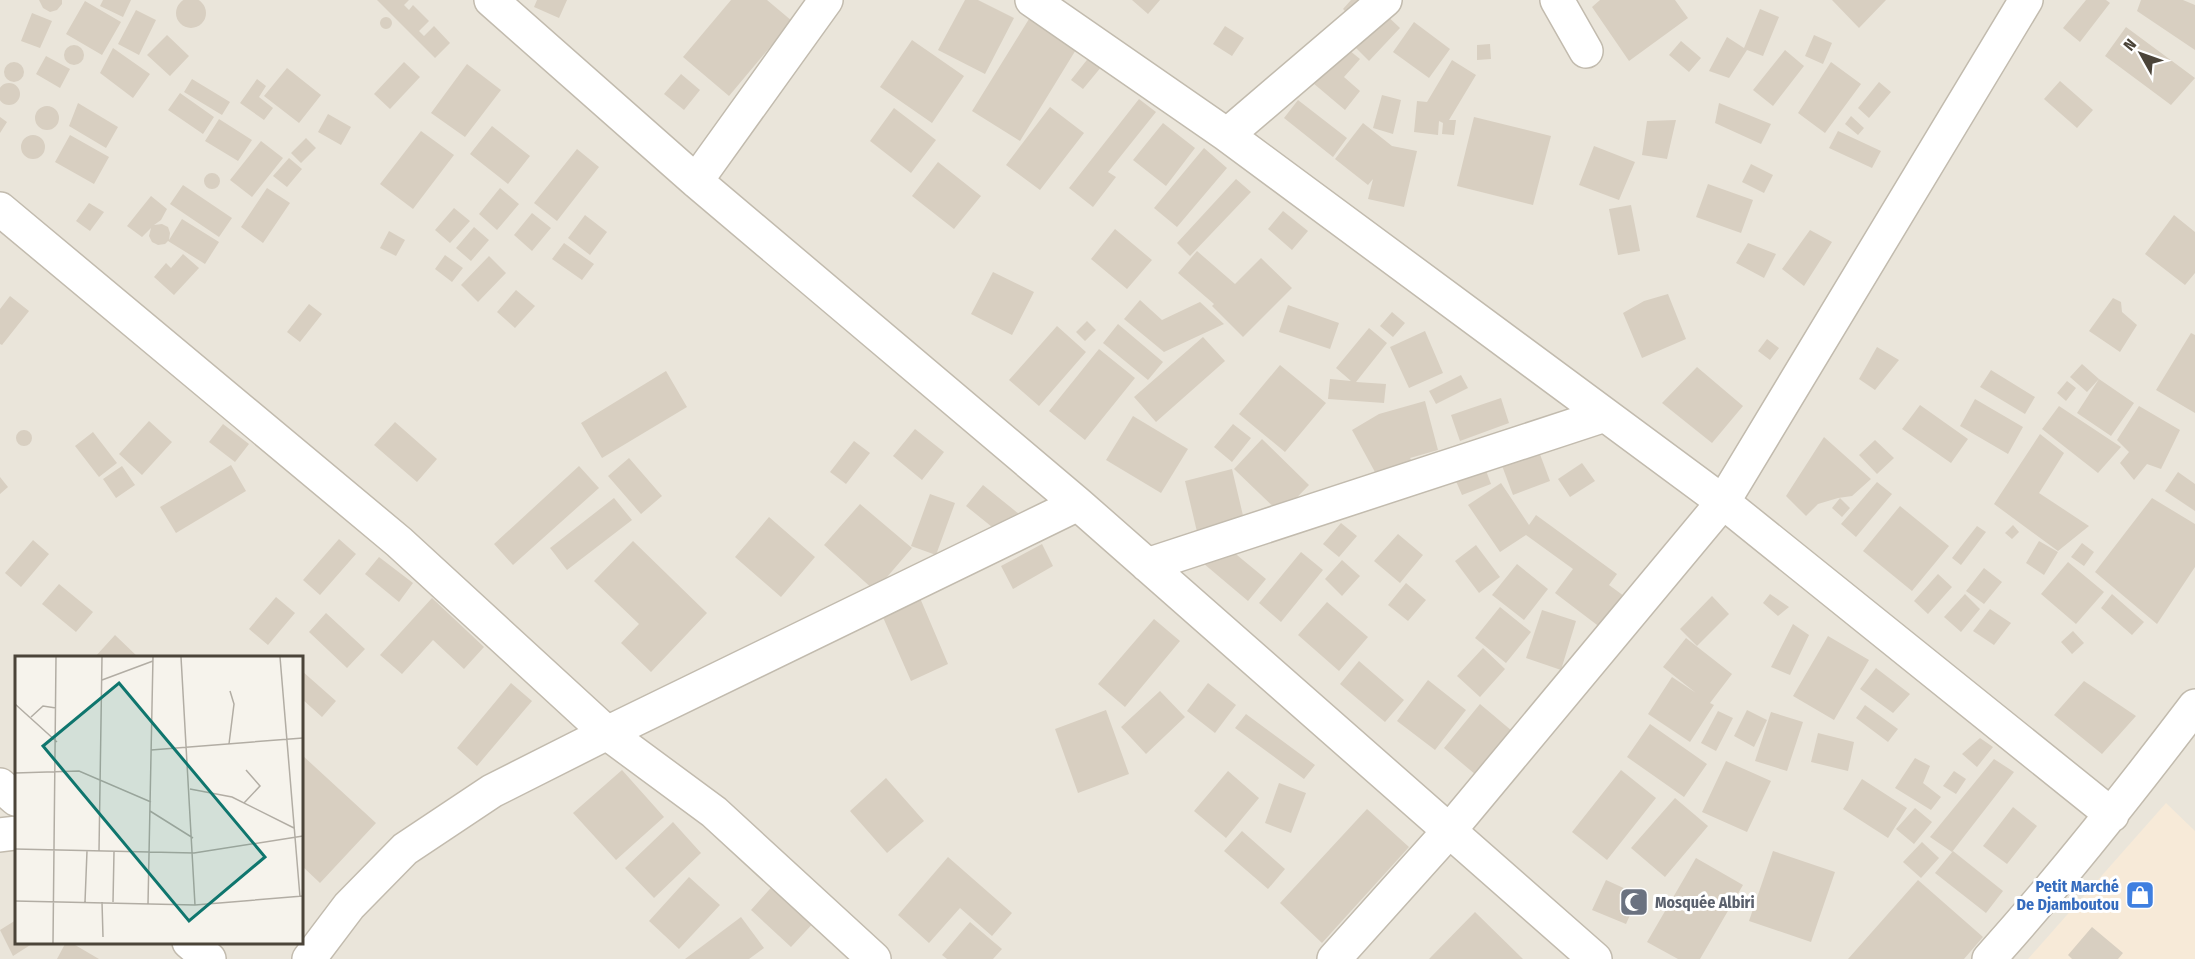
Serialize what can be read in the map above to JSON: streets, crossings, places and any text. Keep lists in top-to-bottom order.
{
  "places": {
    "shop": ["Petit Marché De Djamboutou"],
    "mosque": ["Mosquée Albiri"]
  },
  "north": "top left"
}
